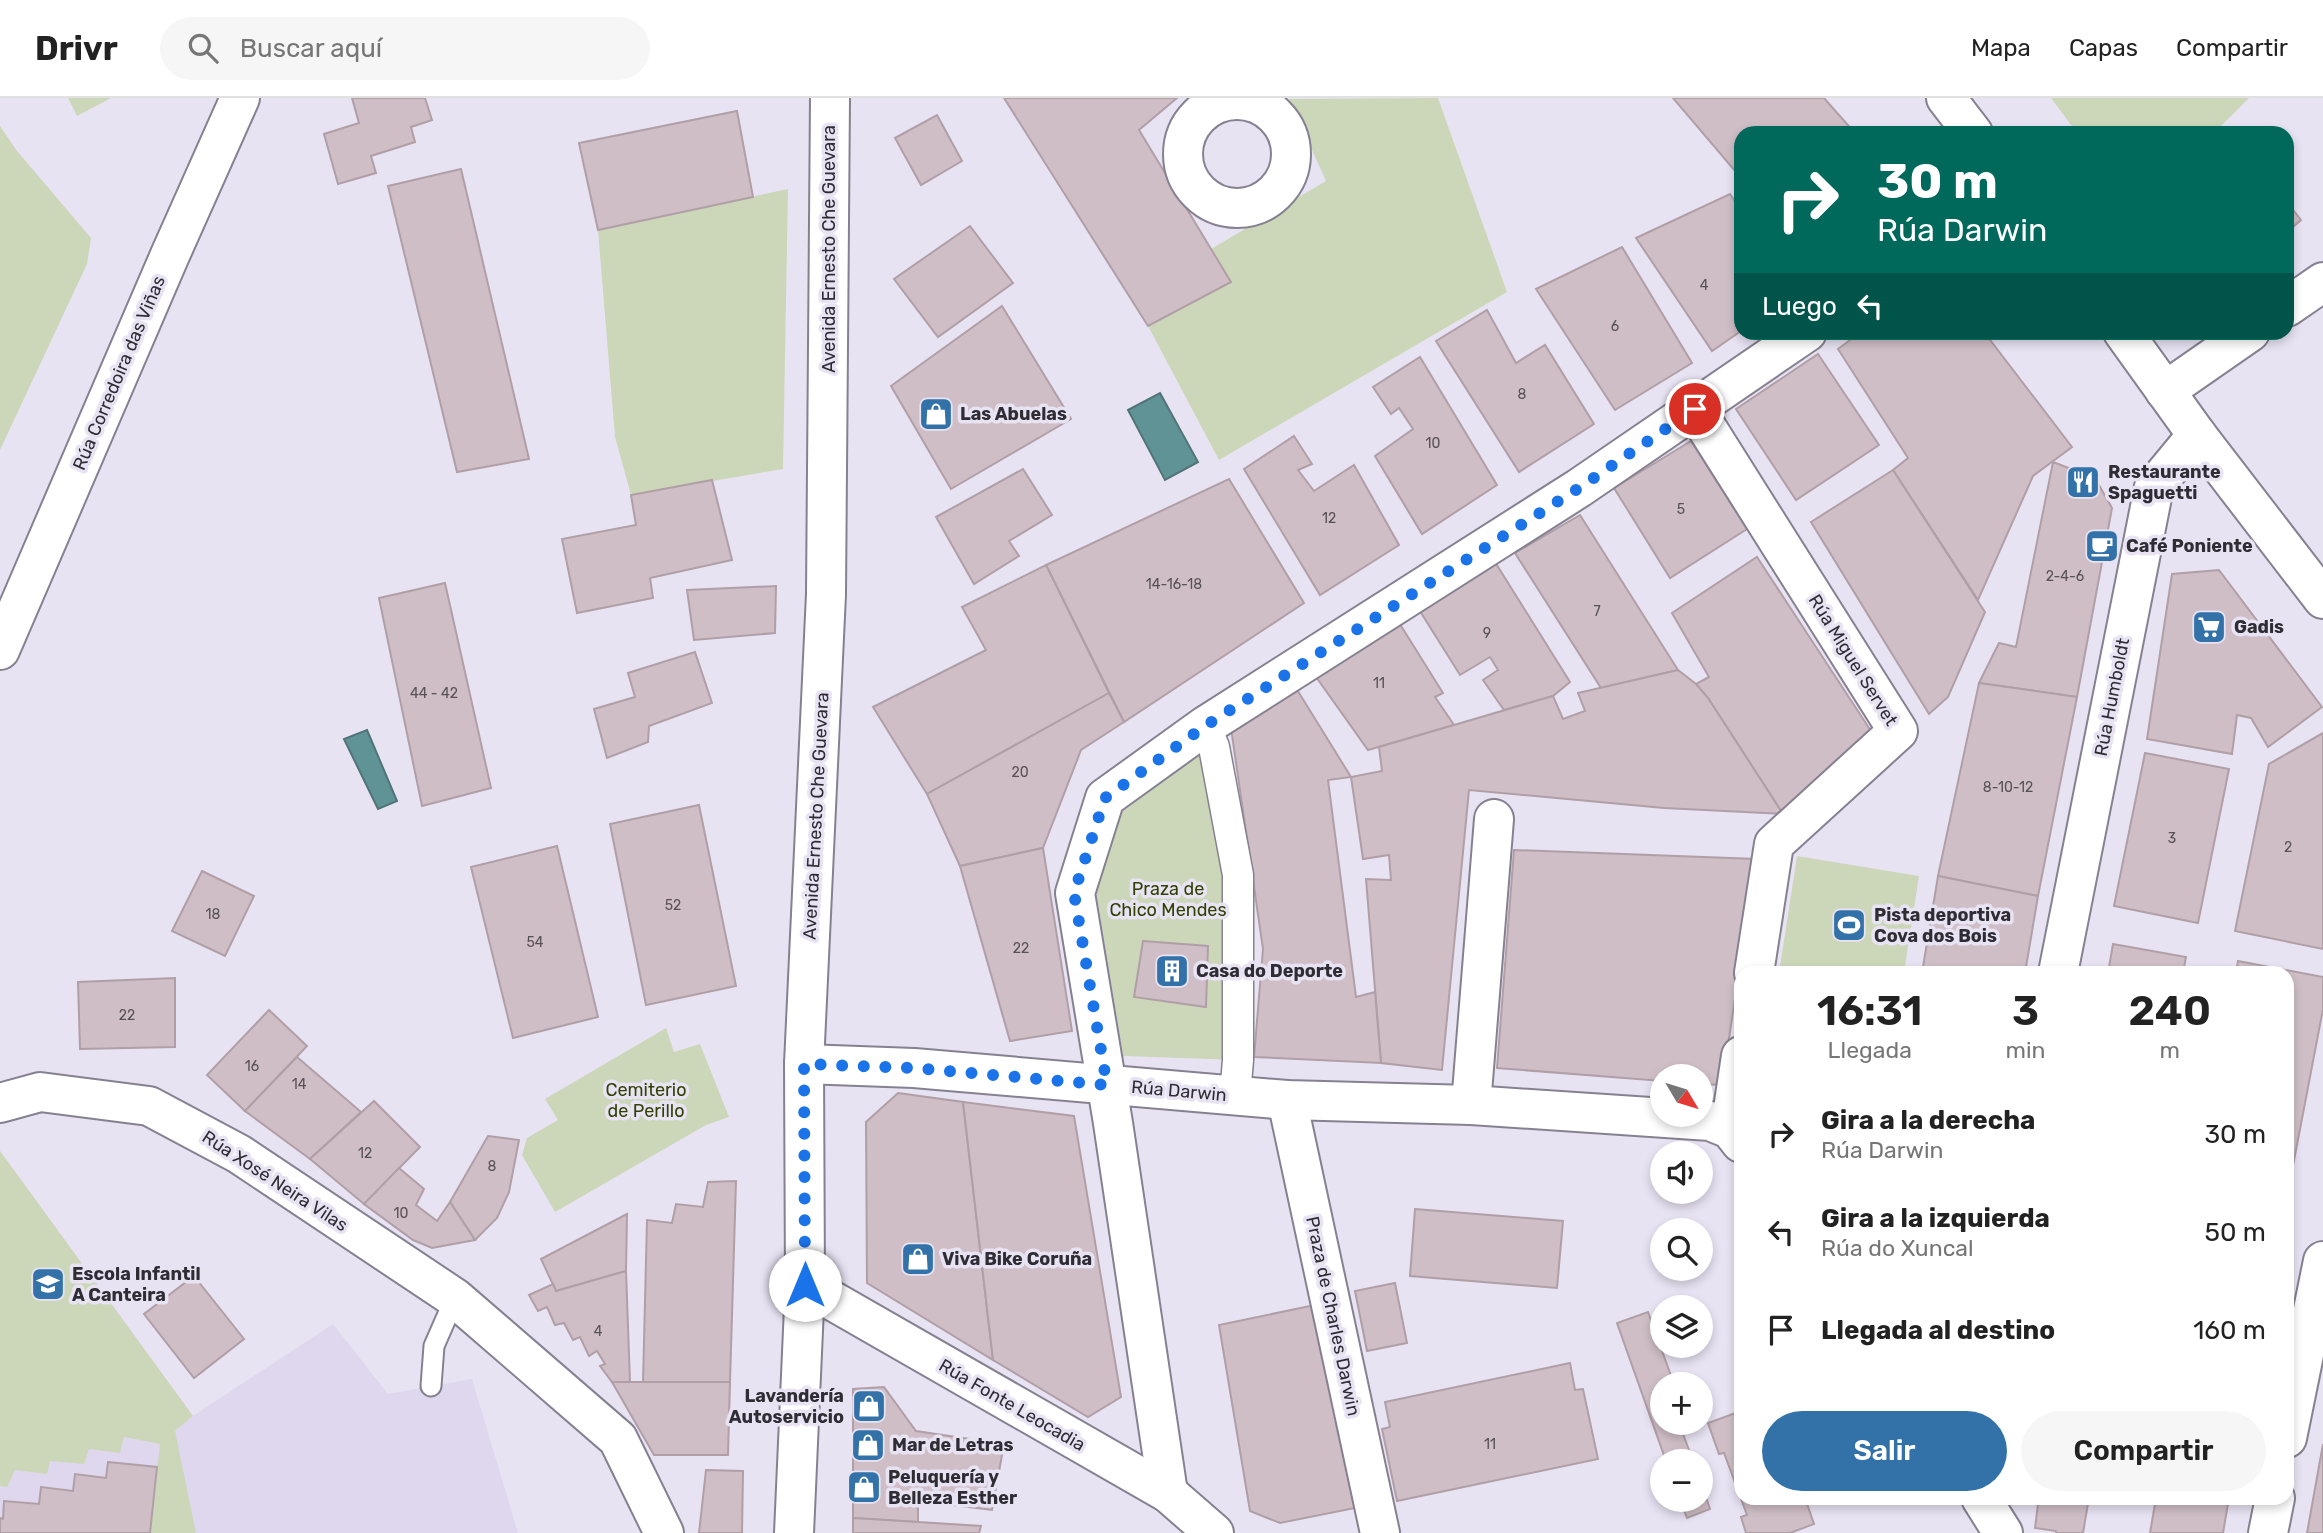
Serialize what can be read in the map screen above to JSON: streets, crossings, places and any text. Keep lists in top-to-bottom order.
{
  "streets": {
    "street": [
      "Avenida Ernesto Che Guevara",
      "Rúa Corredoira das Viñas",
      "Rúa Miguel Servet",
      "Rúa Humboldt",
      "Rúa Darwin",
      "Rúa Xosé Neira Vilas",
      "Praza de Charles Darwin",
      "Rúa Fonte Leocadia"
    ]
  },
  "crossings": [
    ["Avenida Ernesto Che Guevara", "Rúa Darwin"],
    ["Avenida Ernesto Che Guevara", "Rúa Fonte Leocadia"],
    ["Rúa Darwin", "Praza de Charles Darwin"]
  ],
  "parks": ["Praza de Chico Mendes", "Cemiterio de Perillo"],
  "places": {
    "shop": [
      "Las Abuelas",
      "Viva Bike Coruña",
      "Lavandería Autoservicio",
      "Mar de Letras",
      "Peluquería y Belleza Esther"
    ],
    "restaurant": ["Restaurante Spaguetti"],
    "cafe": ["Café Poniente"],
    "supermarket": ["Gadis"],
    "sports": ["Pista deportiva Cova dos Bois"],
    "building": ["Casa do Deporte"],
    "school or university": ["Escola Infantil A Canteira"]
  },
  "house_numbers": [
    "4",
    "6",
    "8",
    "10",
    "5",
    "12",
    "2-4-6",
    "14-16-18",
    "7",
    "9",
    "11",
    "44 - 42",
    "20",
    "8-10-12",
    "3",
    "2",
    "52",
    "18",
    "54",
    "22",
    "22",
    "16",
    "14",
    "12",
    "8",
    "10",
    "4",
    "11"
  ],
  "north": "bottom right",
  "page": {
    "header": "Drivr",
    "search": "Buscar aquí",
    "nav": ["Mapa", "Capas", "Compartir"],
    "turn": ["30 m", "Rúa Darwin"],
    "then": "Luego",
    "eta": [
      "16:31",
      "Llegada",
      "3",
      "min",
      "240",
      "m"
    ],
    "map_buttons": ["+", "−"],
    "list": [
      {
        "name": "Gira a la derecha",
        "note": "Rúa Darwin",
        "value": "30 m"
      },
      {
        "name": "Gira a la izquierda",
        "note": "Rúa do Xuncal",
        "value": "50 m"
      },
      {
        "name": "Llegada al destino",
        "value": "160 m"
      }
    ],
    "buttons": ["Salir", "Compartir"]
  }
}
